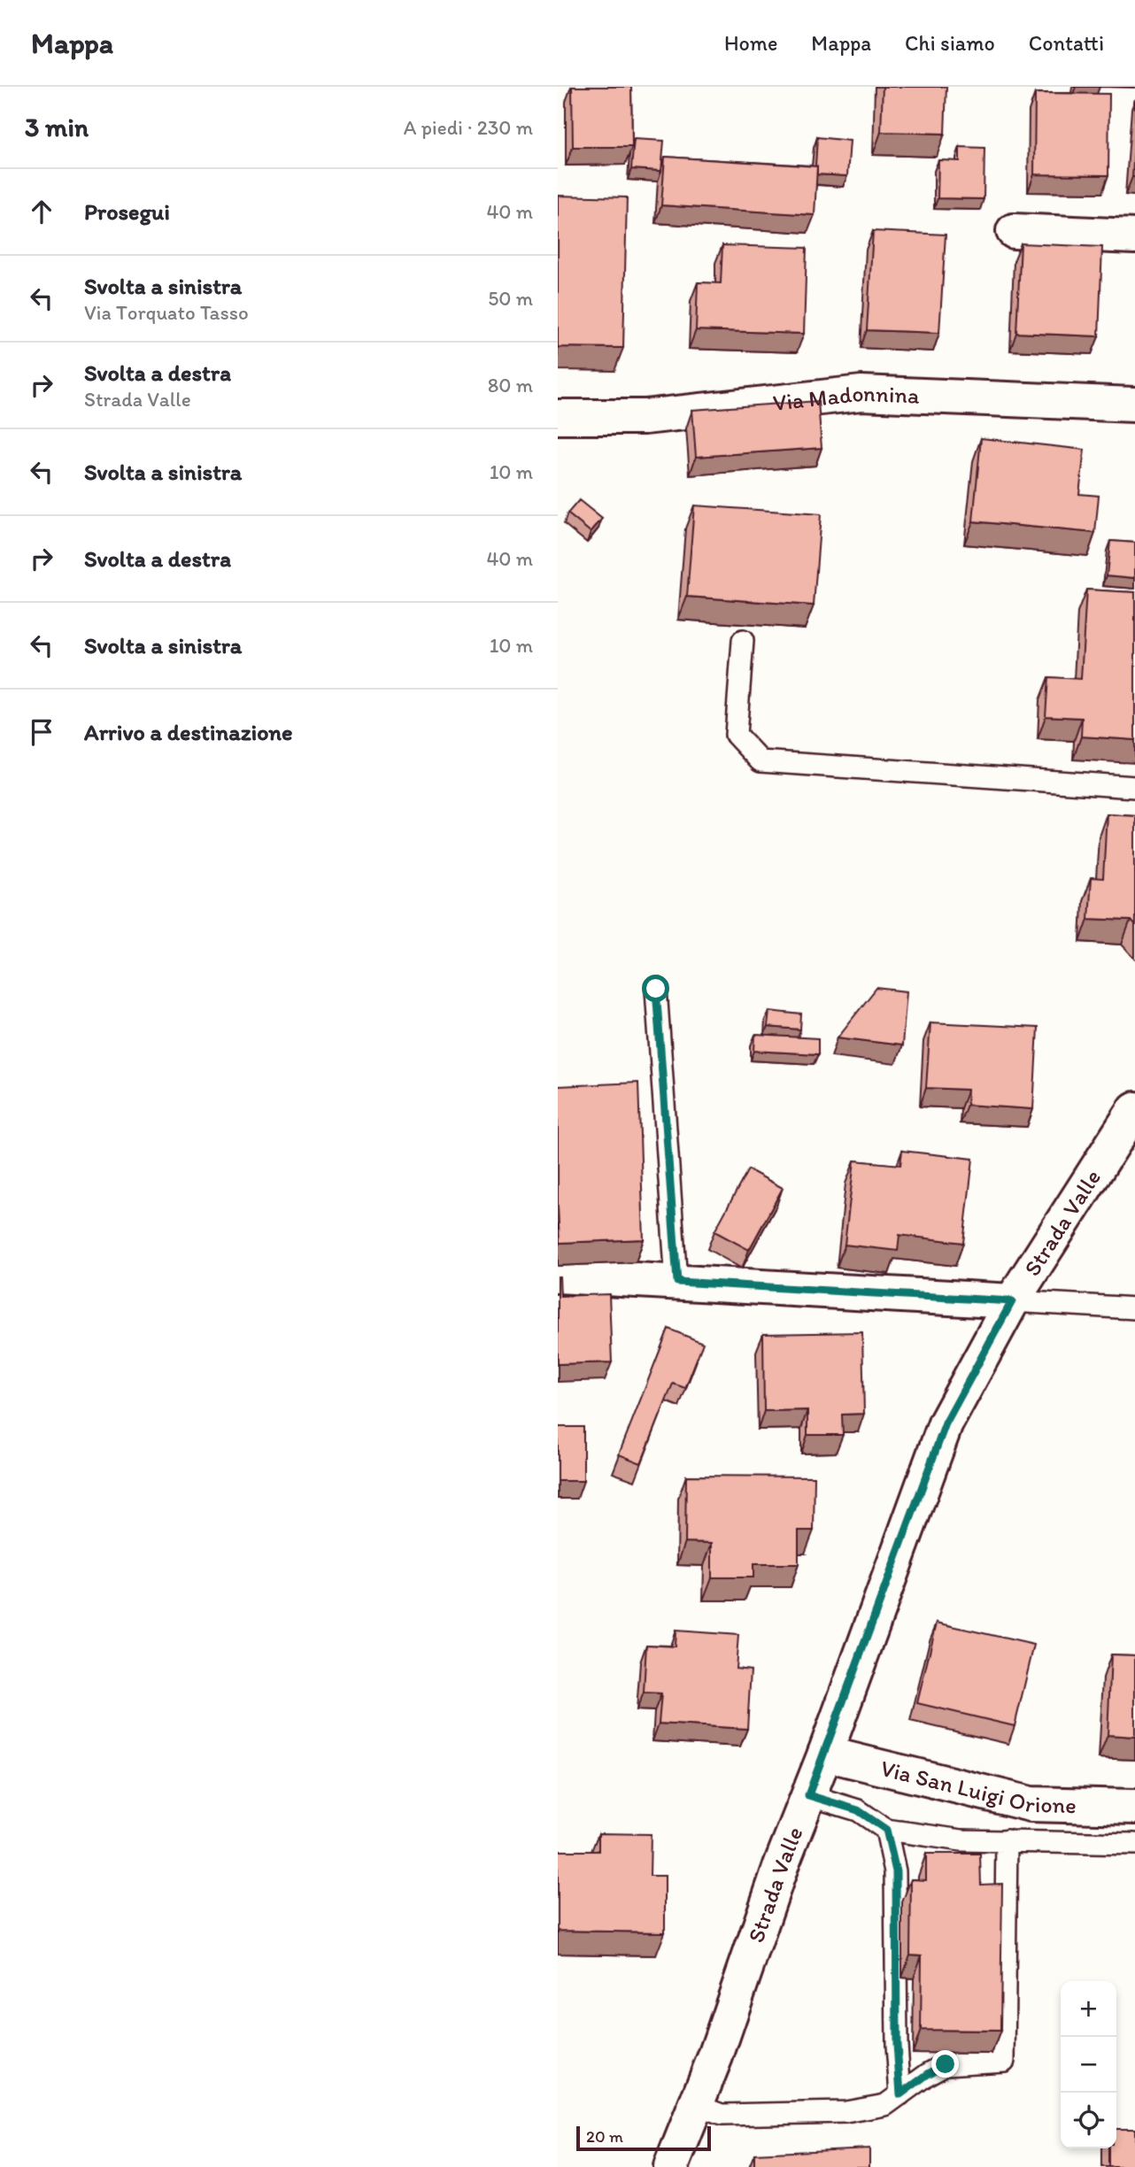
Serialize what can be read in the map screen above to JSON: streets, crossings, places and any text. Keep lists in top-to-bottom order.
{
  "streets": {
    "street": ["Via Madonnina", "Strada Valle", "Via San Luigi Orione"]
  },
  "crossings": [
    ["Strada Valle", "Via San Luigi Orione"]
  ],
  "scale_bar": "20 m",
  "page": {
    "header": "Mappa",
    "nav": [
      "Home",
      "Mappa",
      "Chi siamo",
      "Contatti"
    ],
    "heading": ["3 min", "A piedi · 230 m"],
    "list": [
      ["Prosegui", "40 m"],
      ["Svolta a sinistra", "Via Torquato Tasso", "50 m"],
      ["Svolta a destra", "Strada Valle", "80 m"],
      ["Svolta a sinistra", "10 m"],
      ["Svolta a destra", "40 m"],
      ["Svolta a sinistra", "10 m"],
      "Arrivo a destinazione"
    ],
    "map_buttons": ["+", "−"],
    "scale": "20 m"
  }
}
